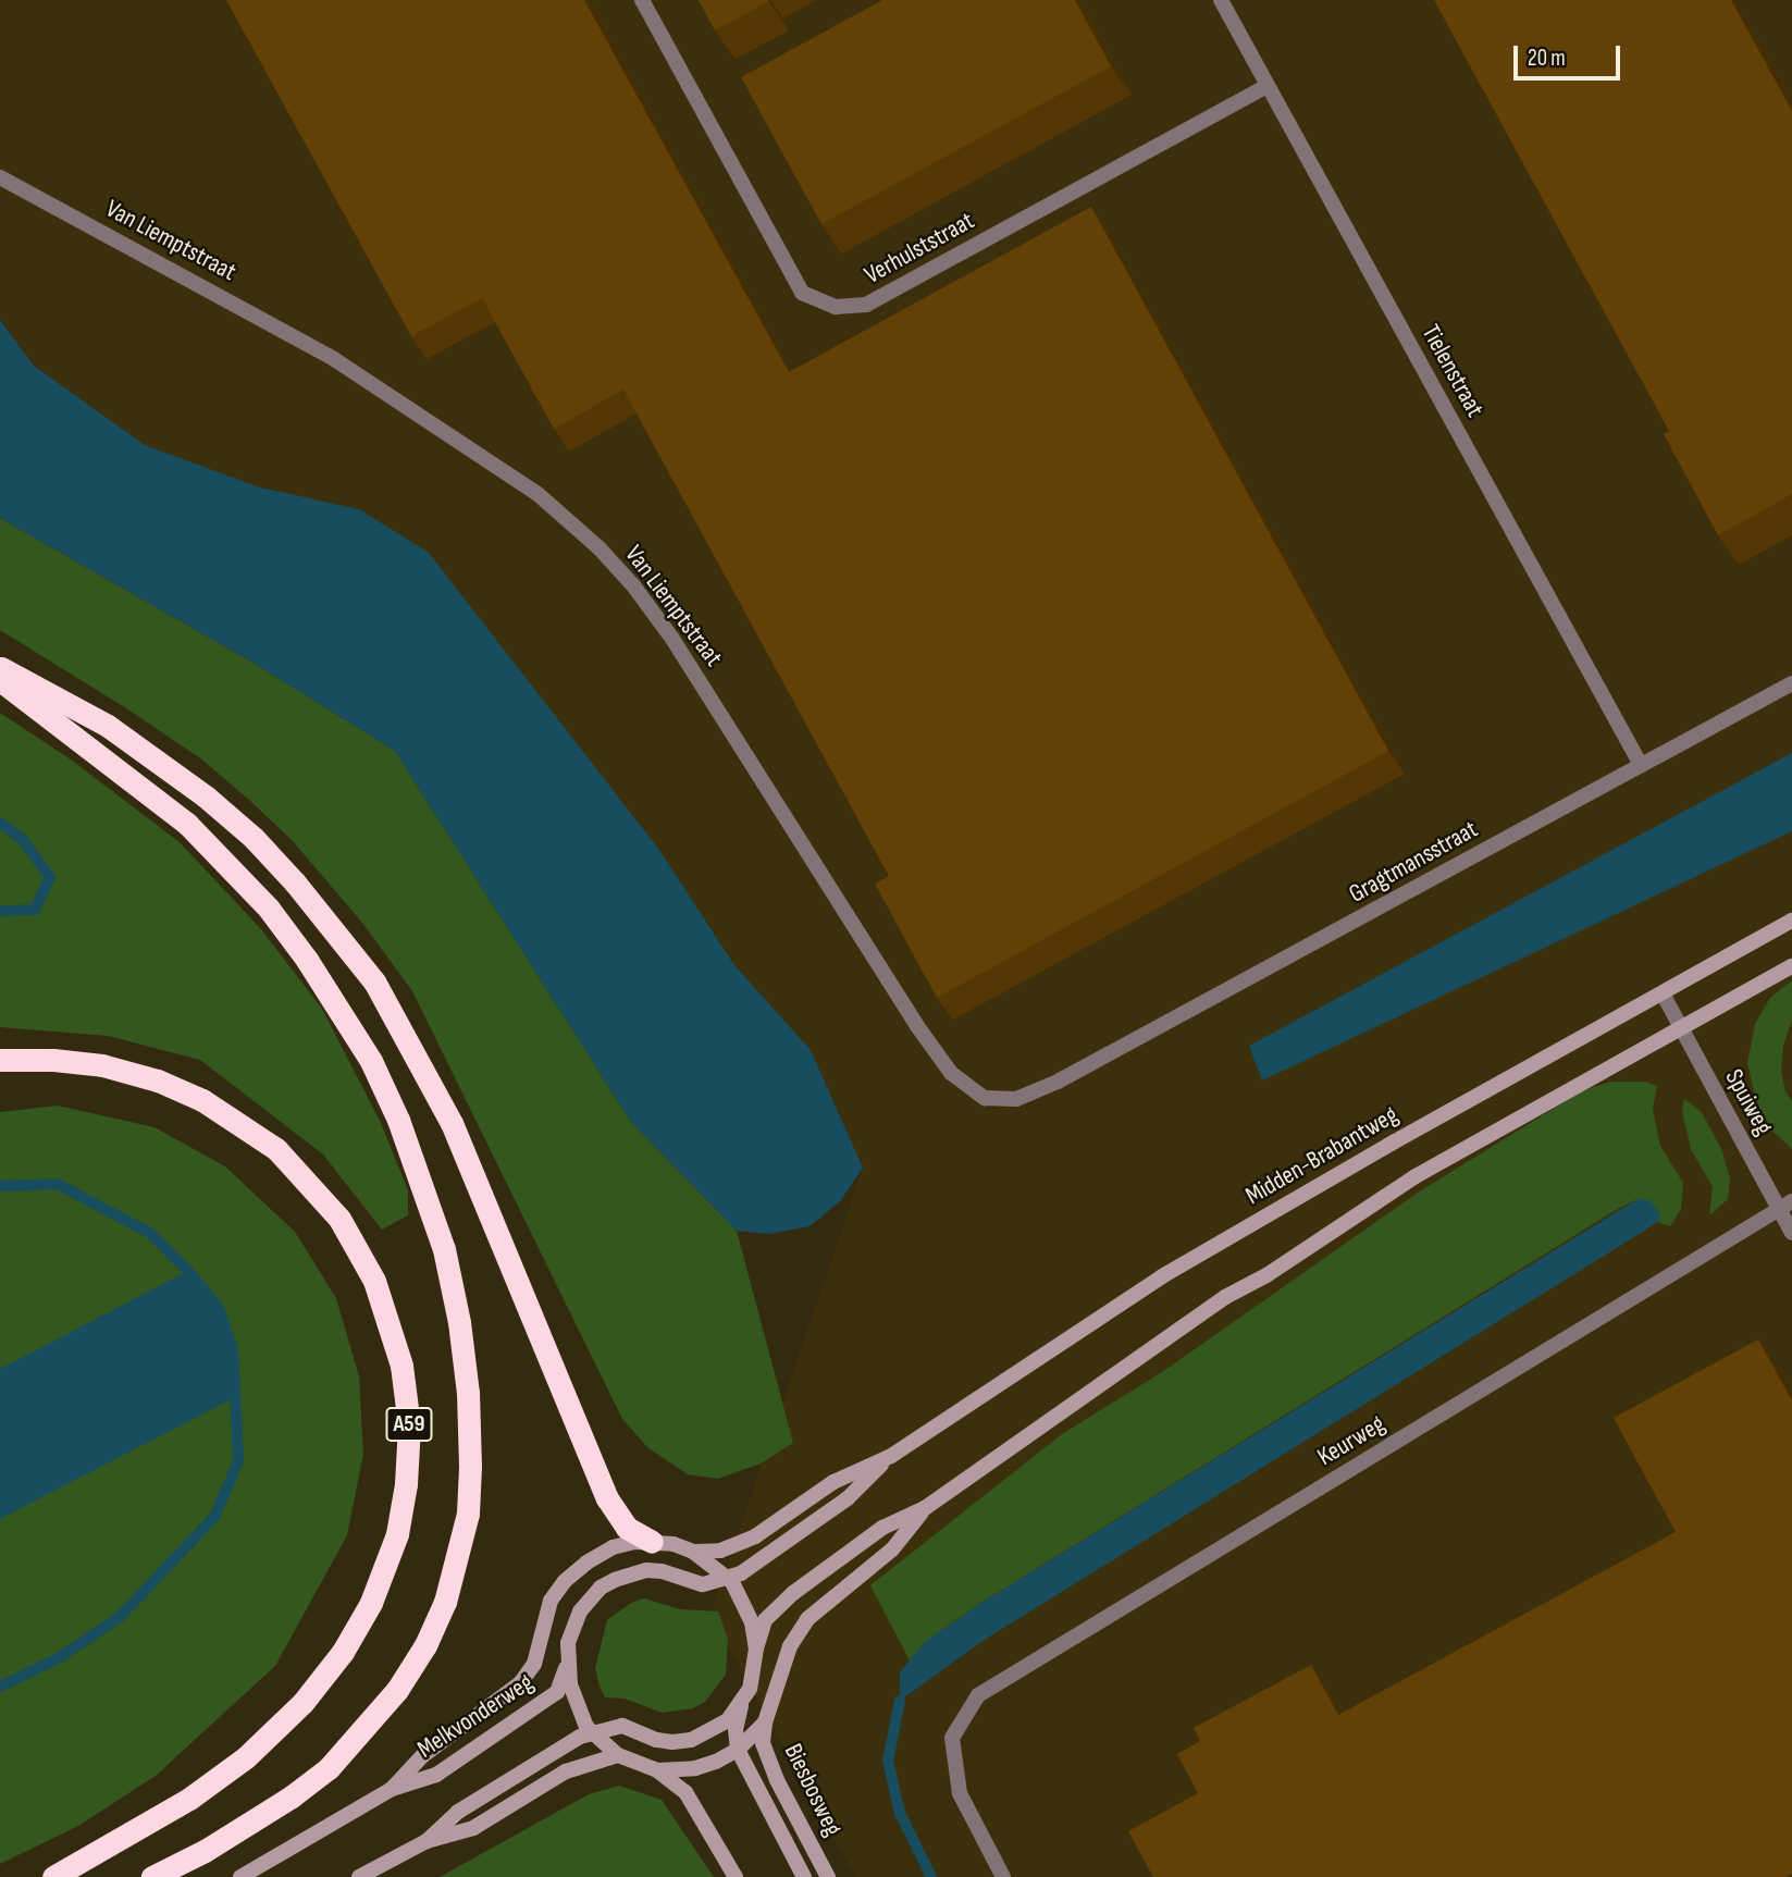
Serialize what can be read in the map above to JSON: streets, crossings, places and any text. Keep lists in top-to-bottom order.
{
  "streets": {
    "highway": ["A59"],
    "street": [
      "Van Liemptstraat",
      "Verhulststraat",
      "Tielenstraat",
      "Gragtmansstraat",
      "Spuiweg",
      "Midden-Brabantweg",
      "Keurweg",
      "Melkvonderweg",
      "Biesbosweg"
    ]
  },
  "crossings": [
    ["Van Liemptstraat", "Gragtmansstraat"],
    ["Verhulststraat", "Tielenstraat"],
    ["Tielenstraat", "Gragtmansstraat"],
    ["Spuiweg", "Midden-Brabantweg"],
    ["Spuiweg", "Keurweg"],
    ["Midden-Brabantweg", "Melkvonderweg"]
  ],
  "scale_bar": "20 m"
}
